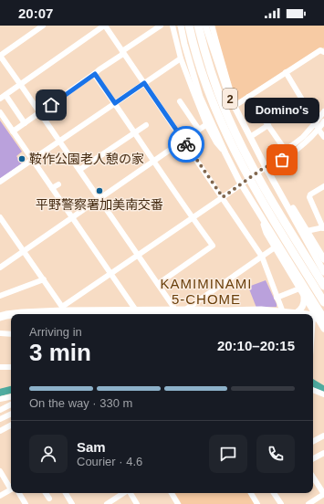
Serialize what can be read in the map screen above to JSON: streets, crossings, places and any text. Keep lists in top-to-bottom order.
{
  "streets": {
    "main road": ["2"]
  },
  "districts": ["KAMIMINAMI 5-CHOME"],
  "places": ["鞍作公園老人憩の家", "Domino's", "平野警察署加美南交番"],
  "page": {
    "status": "20:07",
    "bubble": "Domino's",
    "heading": ["3 min", "Arriving in", "20:10–20:15"],
    "panel": ["Sam", "Courier · 4.6"],
    "bar": "On the way · 330 m"
  }
}
